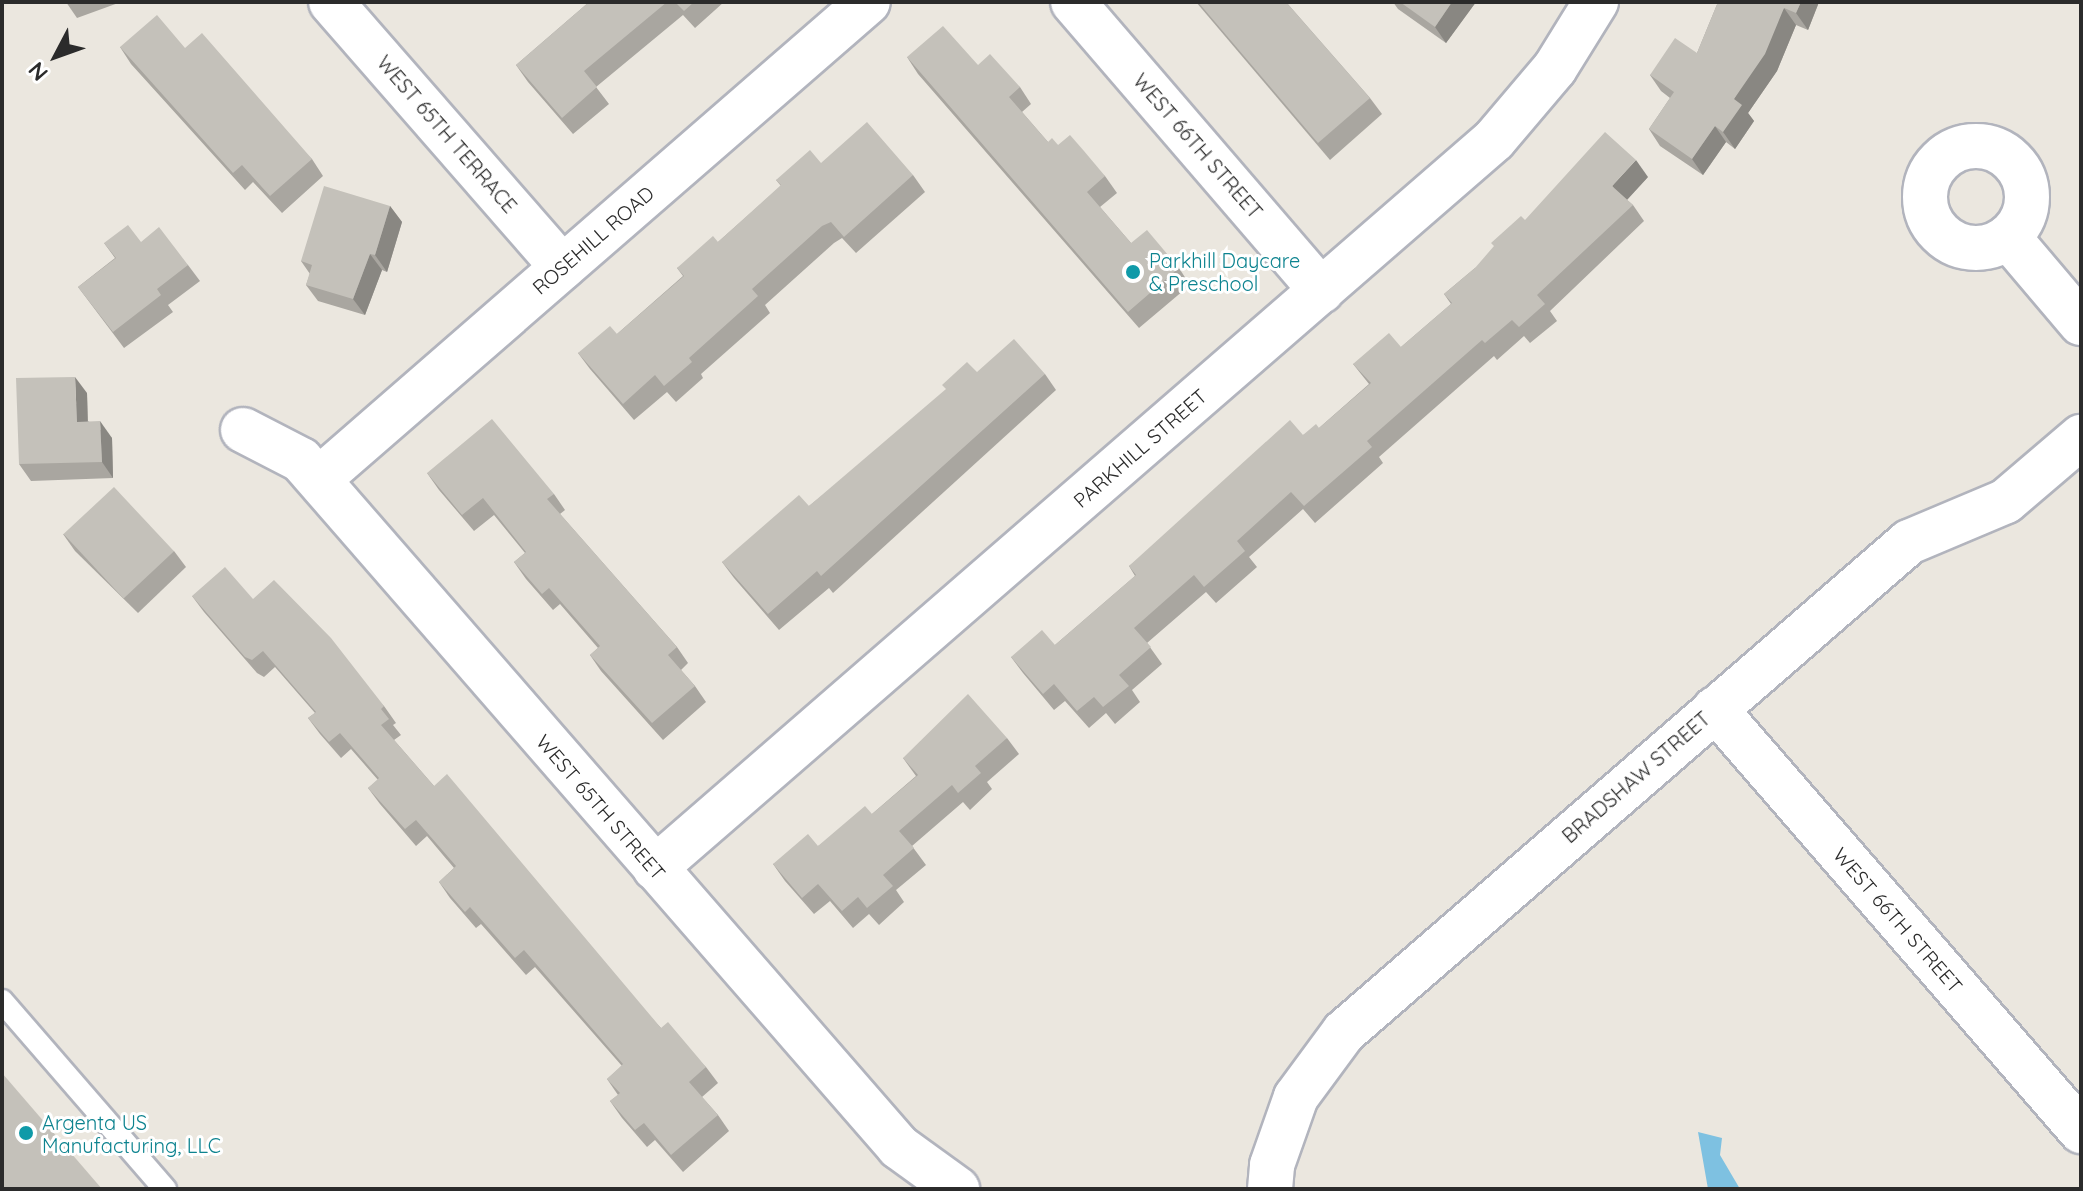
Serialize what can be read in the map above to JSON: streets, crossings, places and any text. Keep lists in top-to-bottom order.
{
  "streets": {
    "street": [
      "WEST 65TH TERRACE",
      "WEST 66TH STREET",
      "ROSEHILL ROAD",
      "PARKHILL STREET",
      "BRADSHAW STREET",
      "WEST 65TH STREET"
    ]
  },
  "crossings": [
    ["WEST 65TH TERRACE", "ROSEHILL ROAD"],
    ["WEST 66TH STREET", "PARKHILL STREET"],
    ["WEST 66TH STREET", "BRADSHAW STREET"],
    ["ROSEHILL ROAD", "WEST 65TH STREET"],
    ["PARKHILL STREET", "WEST 65TH STREET"]
  ],
  "places": ["Parkhill Daycare & Preschool", "Argenta US Manufacturing, LLC"],
  "north": "bottom left"
}
